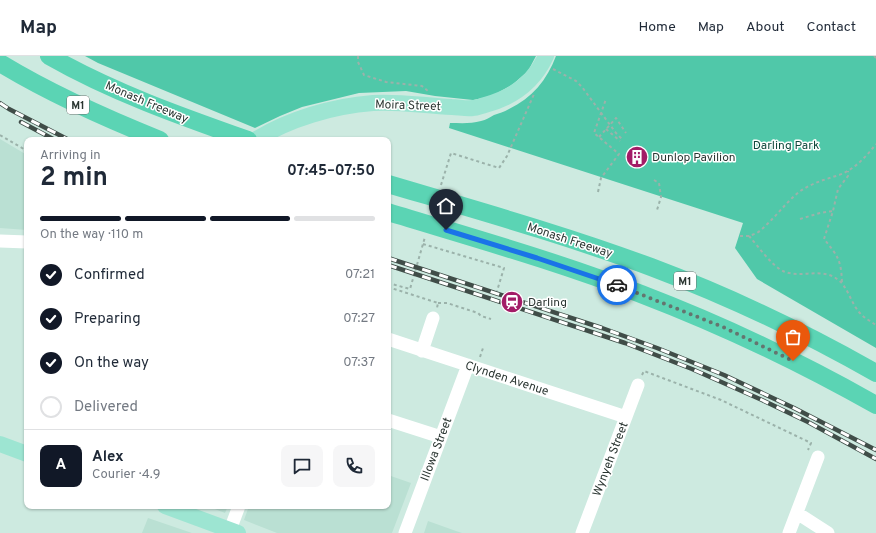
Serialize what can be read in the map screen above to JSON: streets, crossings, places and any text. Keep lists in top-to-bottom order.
{
  "streets": {
    "highway": ["Monash Freeway", "M1"],
    "main road": ["Moira Street"],
    "street": ["Clynden Avenue", "Illowa Street", "Wynyeh Street"]
  },
  "crossings": [
    ["Clynden Avenue", "Illowa Street"],
    ["Clynden Avenue", "Wynyeh Street"]
  ],
  "parks": ["Darling Park"],
  "places": {
    "building": ["Dunlop Pavilion"],
    "station": ["Darling"]
  },
  "page": {
    "header": "Map",
    "nav": [
      "Home",
      "Map",
      "About",
      "Contact"
    ],
    "heading": ["2 min", "Arriving in", "07:45–07:50"],
    "panel": ["Alex", "Courier · 4.9"],
    "bar": "On the way · 110 m",
    "list": [
      ["Confirmed", "07:21"],
      ["Preparing", "07:27"],
      ["On the way", "07:37"],
      "Delivered"
    ],
    "round": "A"
  }
}
